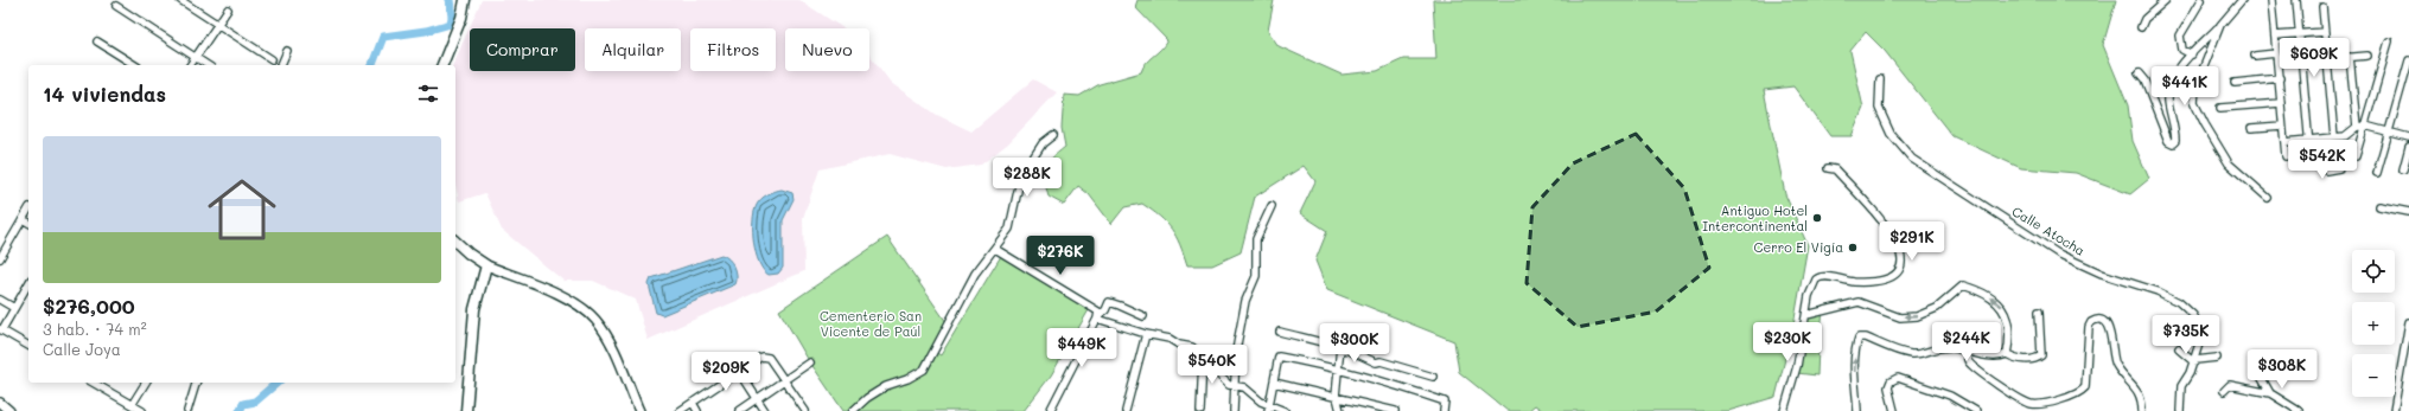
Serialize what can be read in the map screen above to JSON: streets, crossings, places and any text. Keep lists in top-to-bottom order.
{
  "streets": {
    "street": ["Calle Atocha"]
  },
  "parks": ["Cementerio San Vicente de Paúl"],
  "places": ["Antiguo Hotel Intercontinental", "Cerro El Vigía"],
  "page": {
    "chip": [
      "Comprar",
      "Alquilar",
      "Filtros",
      "Nuevo"
    ],
    "price": [
      "$609K",
      "$441K",
      "$542K",
      "$288K",
      "$291K",
      "$276K",
      "$735K",
      "$230K",
      "$244K",
      "$300K",
      "$449K",
      "$540K",
      "$308K",
      "$209K"
    ],
    "heading": "14 viviendas",
    "list": [
      {
        "name": "$276,000",
        "note": "3 hab. · 74 m² · Calle Joya"
      }
    ],
    "map_buttons": ["+", "−"]
  }
}
